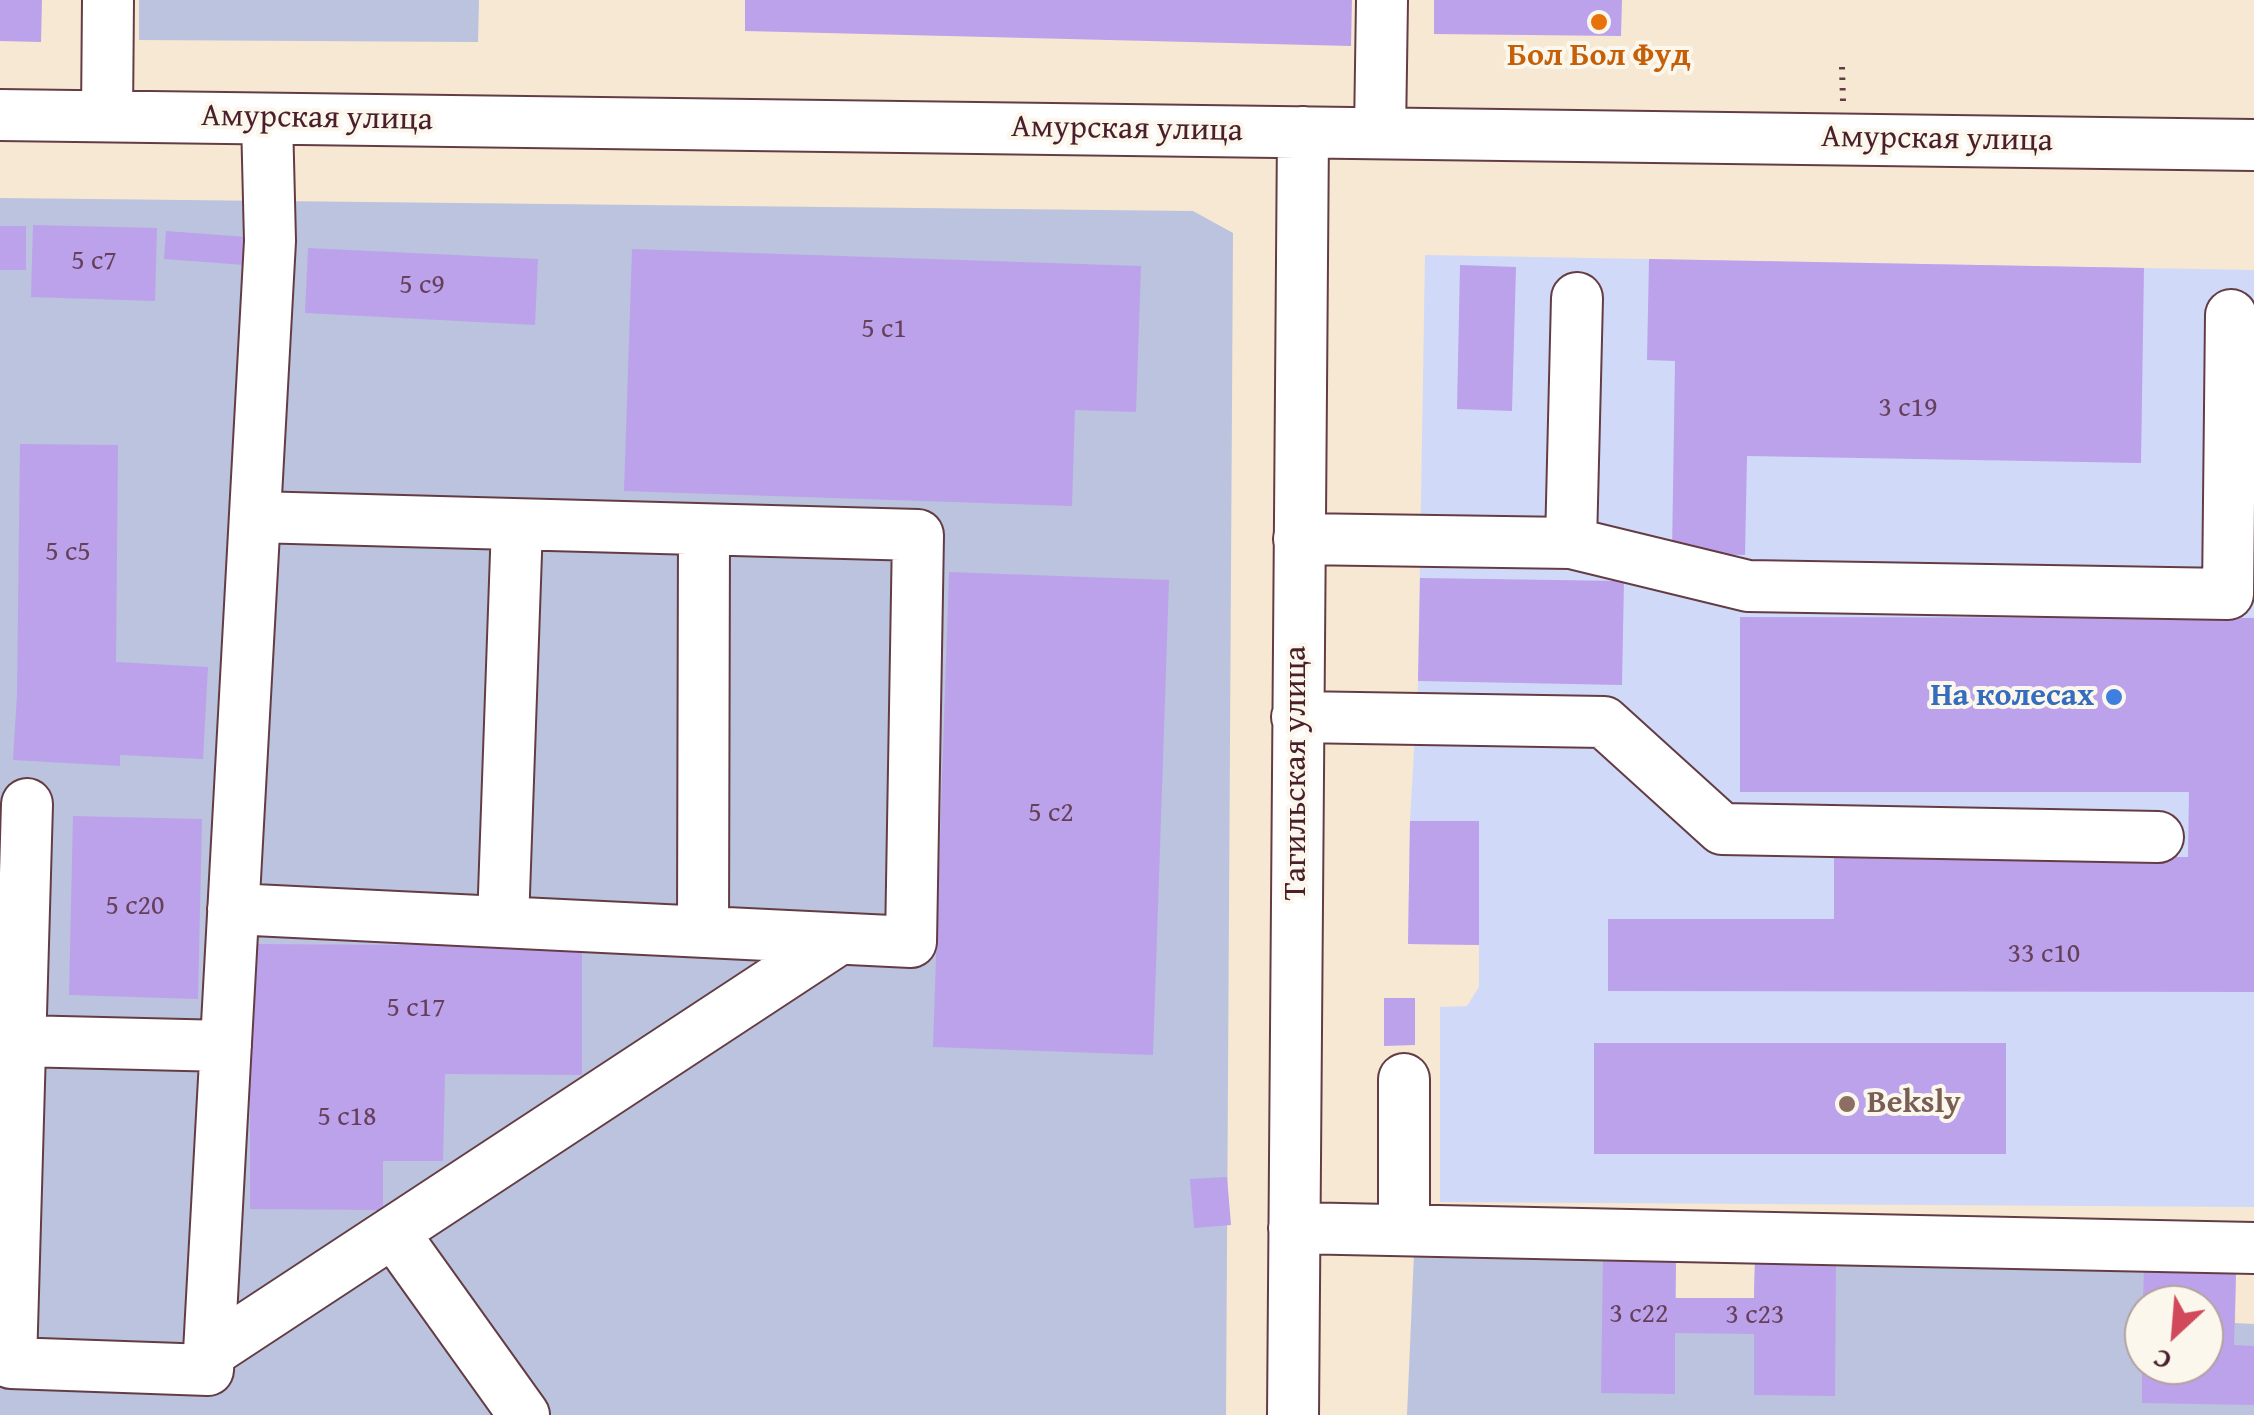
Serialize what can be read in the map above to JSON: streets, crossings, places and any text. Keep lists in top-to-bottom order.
{
  "streets": {
    "street": ["Амурская улица", "Тагильская улица"]
  },
  "crossings": [
    ["Амурская улица", "Тагильская улица"]
  ],
  "places": ["Бол Бол Фуд", "На колесах", "Beksly"],
  "house_numbers": [
    "5 с7",
    "5 с9",
    "5 с1",
    "3 с19",
    "5 с5",
    "5 с2",
    "5 с20",
    "33 с10",
    "5 с17",
    "5 с18",
    "3 с22",
    "3 с23"
  ],
  "north": "bottom left"
}
